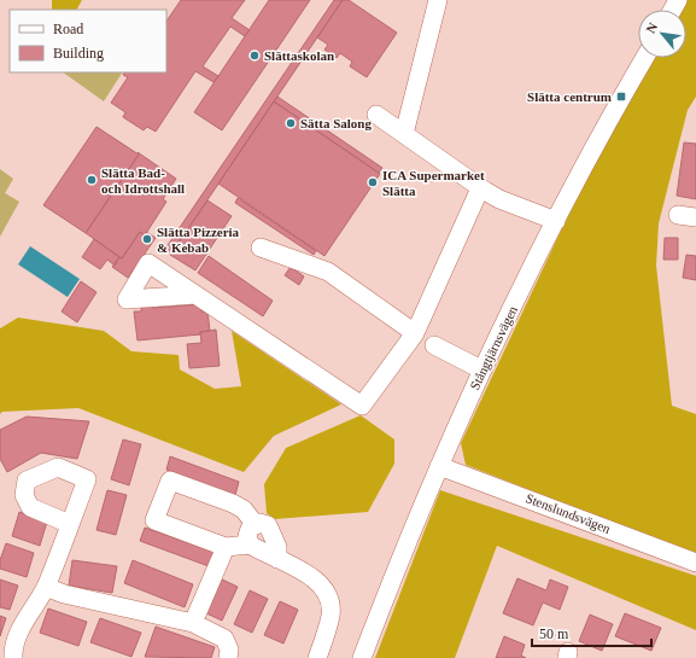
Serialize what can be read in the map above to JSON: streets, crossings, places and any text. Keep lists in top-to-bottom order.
{
  "streets": {
    "street": ["Stångtjärnsvägen", "Stenslundsvägen"]
  },
  "crossings": [
    ["Stångtjärnsvägen", "Stenslundsvägen"]
  ],
  "places": {
    "other": [
      "Slättaskolan",
      "Sätta Salong",
      "Slätta Bad- och Idrottshall",
      "ICA Supermarket Slätta",
      "Slätta Pizzeria & Kebab"
    ],
    "transit": ["Slätta centrum"]
  },
  "legend": ["Road", "Building"],
  "scale_bar": "50 m",
  "north": "top left"
}
